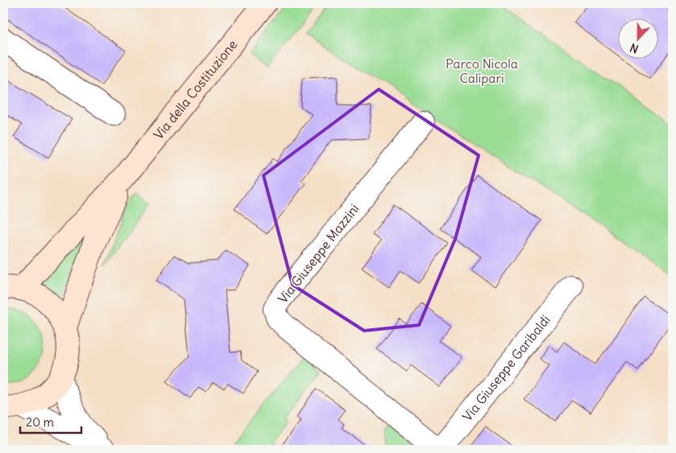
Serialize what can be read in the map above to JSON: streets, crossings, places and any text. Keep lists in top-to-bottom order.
{
  "streets": {
    "street": ["Via della Costituzione", "Via Giuseppe Mazzini", "Via Giuseppe Garibaldi"]
  },
  "crossings": [
    ["Via Giuseppe Mazzini", "Via Giuseppe Garibaldi"]
  ],
  "parks": ["Parco Nicola Calipari"],
  "scale_bar": "20 m",
  "north": "bottom"
}
